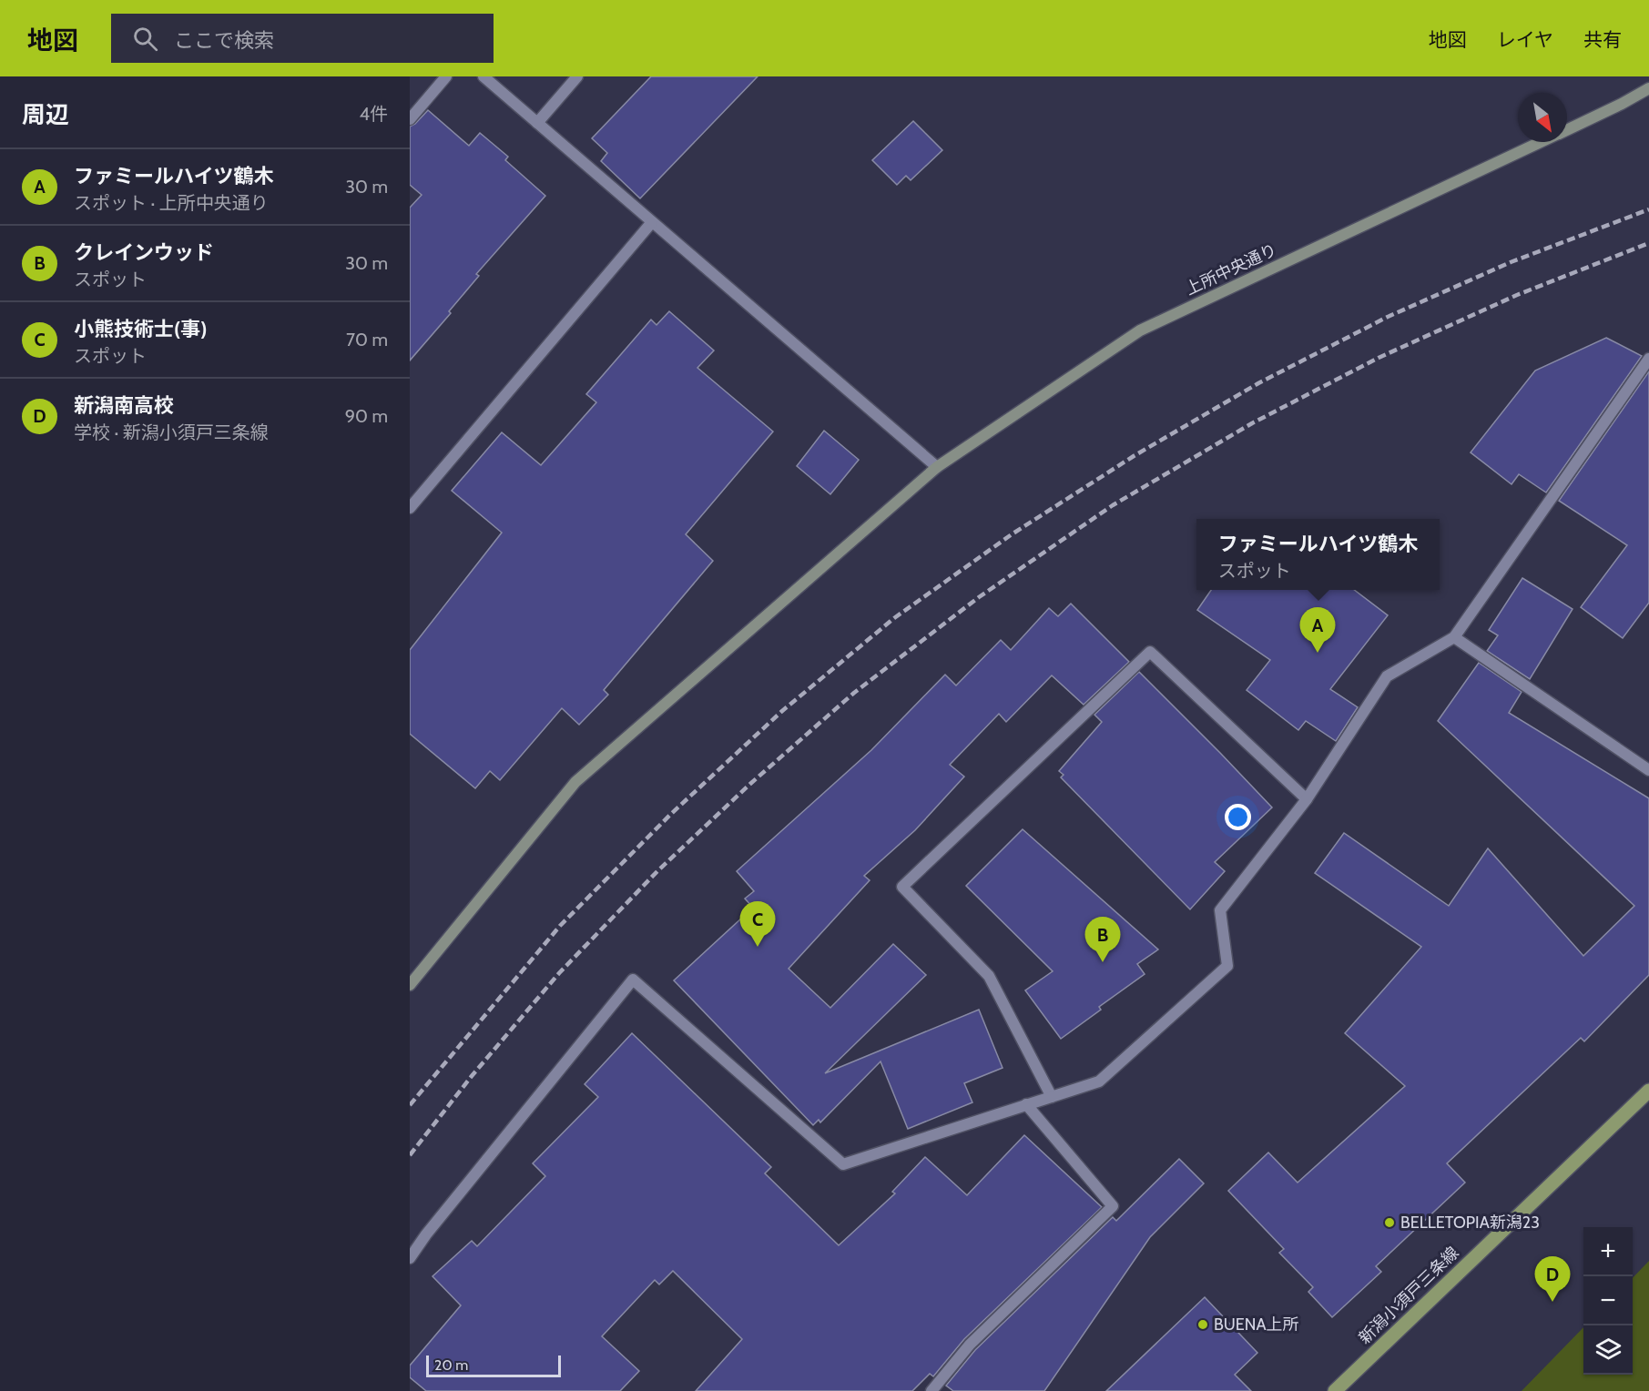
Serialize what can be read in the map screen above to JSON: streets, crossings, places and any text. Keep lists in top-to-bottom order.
{
  "streets": {
    "main road": ["新潟小須戸三条線"],
    "street": ["上所中央通り"]
  },
  "places": ["BELLETOPIA新潟23", "BUENA上所"],
  "scale_bar": "20 m",
  "north": "bottom right",
  "page": {
    "header": "地図",
    "search": "ここで検索",
    "nav": ["地図", "レイヤ", "共有"],
    "heading": ["周辺", "4件"],
    "list": [
      {
        "mark": "A",
        "name": "ファミールハイツ鶴木",
        "note": "スポット · 上所中央通り",
        "value": "30 m"
      },
      {
        "mark": "B",
        "name": "クレインウッド",
        "note": "スポット",
        "value": "30 m"
      },
      {
        "mark": "C",
        "name": "小熊技術士(事)",
        "note": "スポット",
        "value": "70 m"
      },
      {
        "mark": "D",
        "name": "新潟南高校",
        "note": "学校 · 新潟小須戸三条線",
        "value": "90 m"
      }
    ],
    "popup": ["ファミールハイツ鶴木", "スポット"],
    "pins": [
      "A",
      "C",
      "B",
      "D"
    ],
    "map_buttons": ["+", "−"],
    "scale": "20 m"
  }
}
